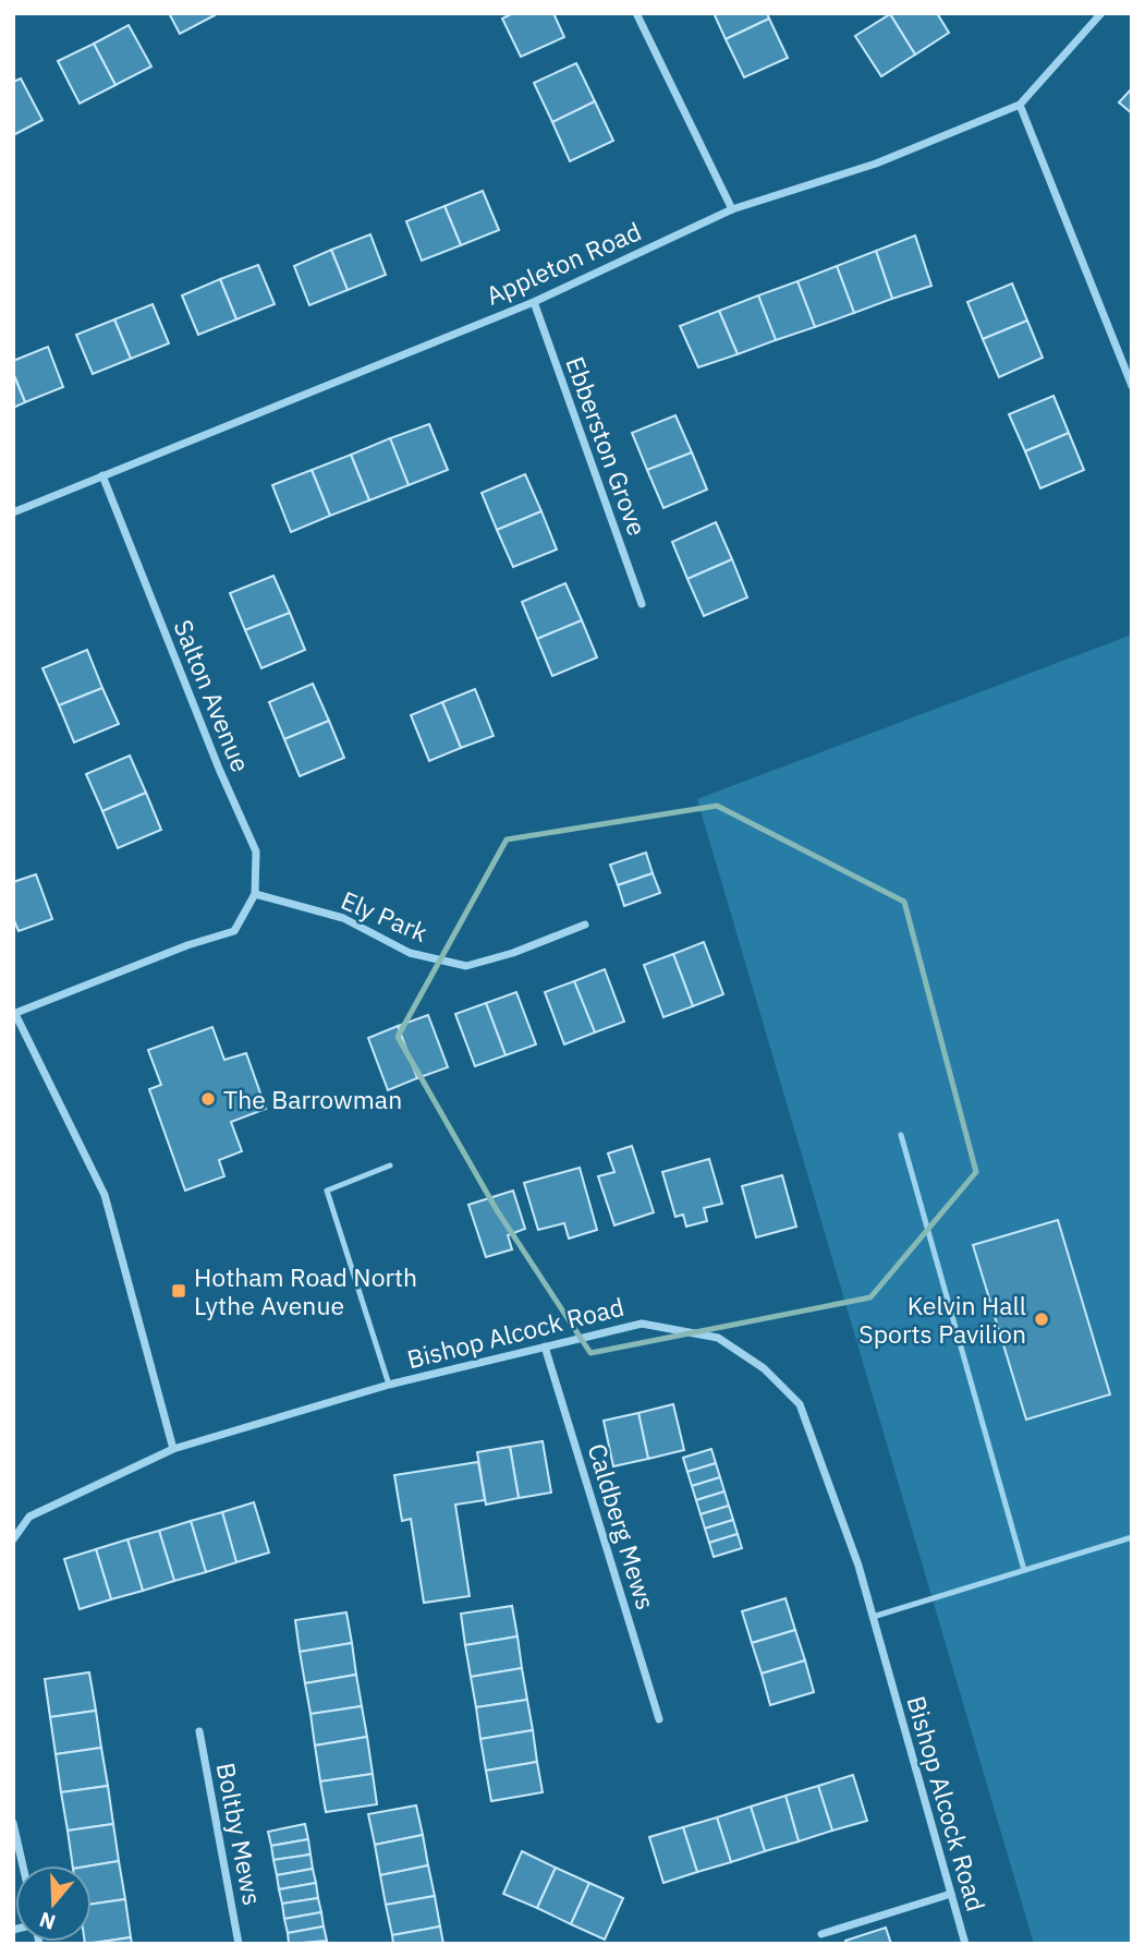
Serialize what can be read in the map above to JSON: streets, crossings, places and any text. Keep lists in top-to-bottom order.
{
  "streets": {
    "street": [
      "Appleton Road",
      "Ebberston Grove",
      "Salton Avenue",
      "Ely Park",
      "Bishop Alcock Road",
      "Caldberg Mews",
      "Boltby Mews"
    ]
  },
  "crossings": [
    ["Appleton Road", "Ebberston Grove"],
    ["Appleton Road", "Salton Avenue"],
    ["Salton Avenue", "Ely Park"],
    ["Bishop Alcock Road", "Caldberg Mews"]
  ],
  "places": {
    "other": ["The Barrowman", "Kelvin Hall Sports Pavilion"],
    "transit": ["Hotham Road North Lythe Avenue"]
  },
  "north": "bottom"
}
